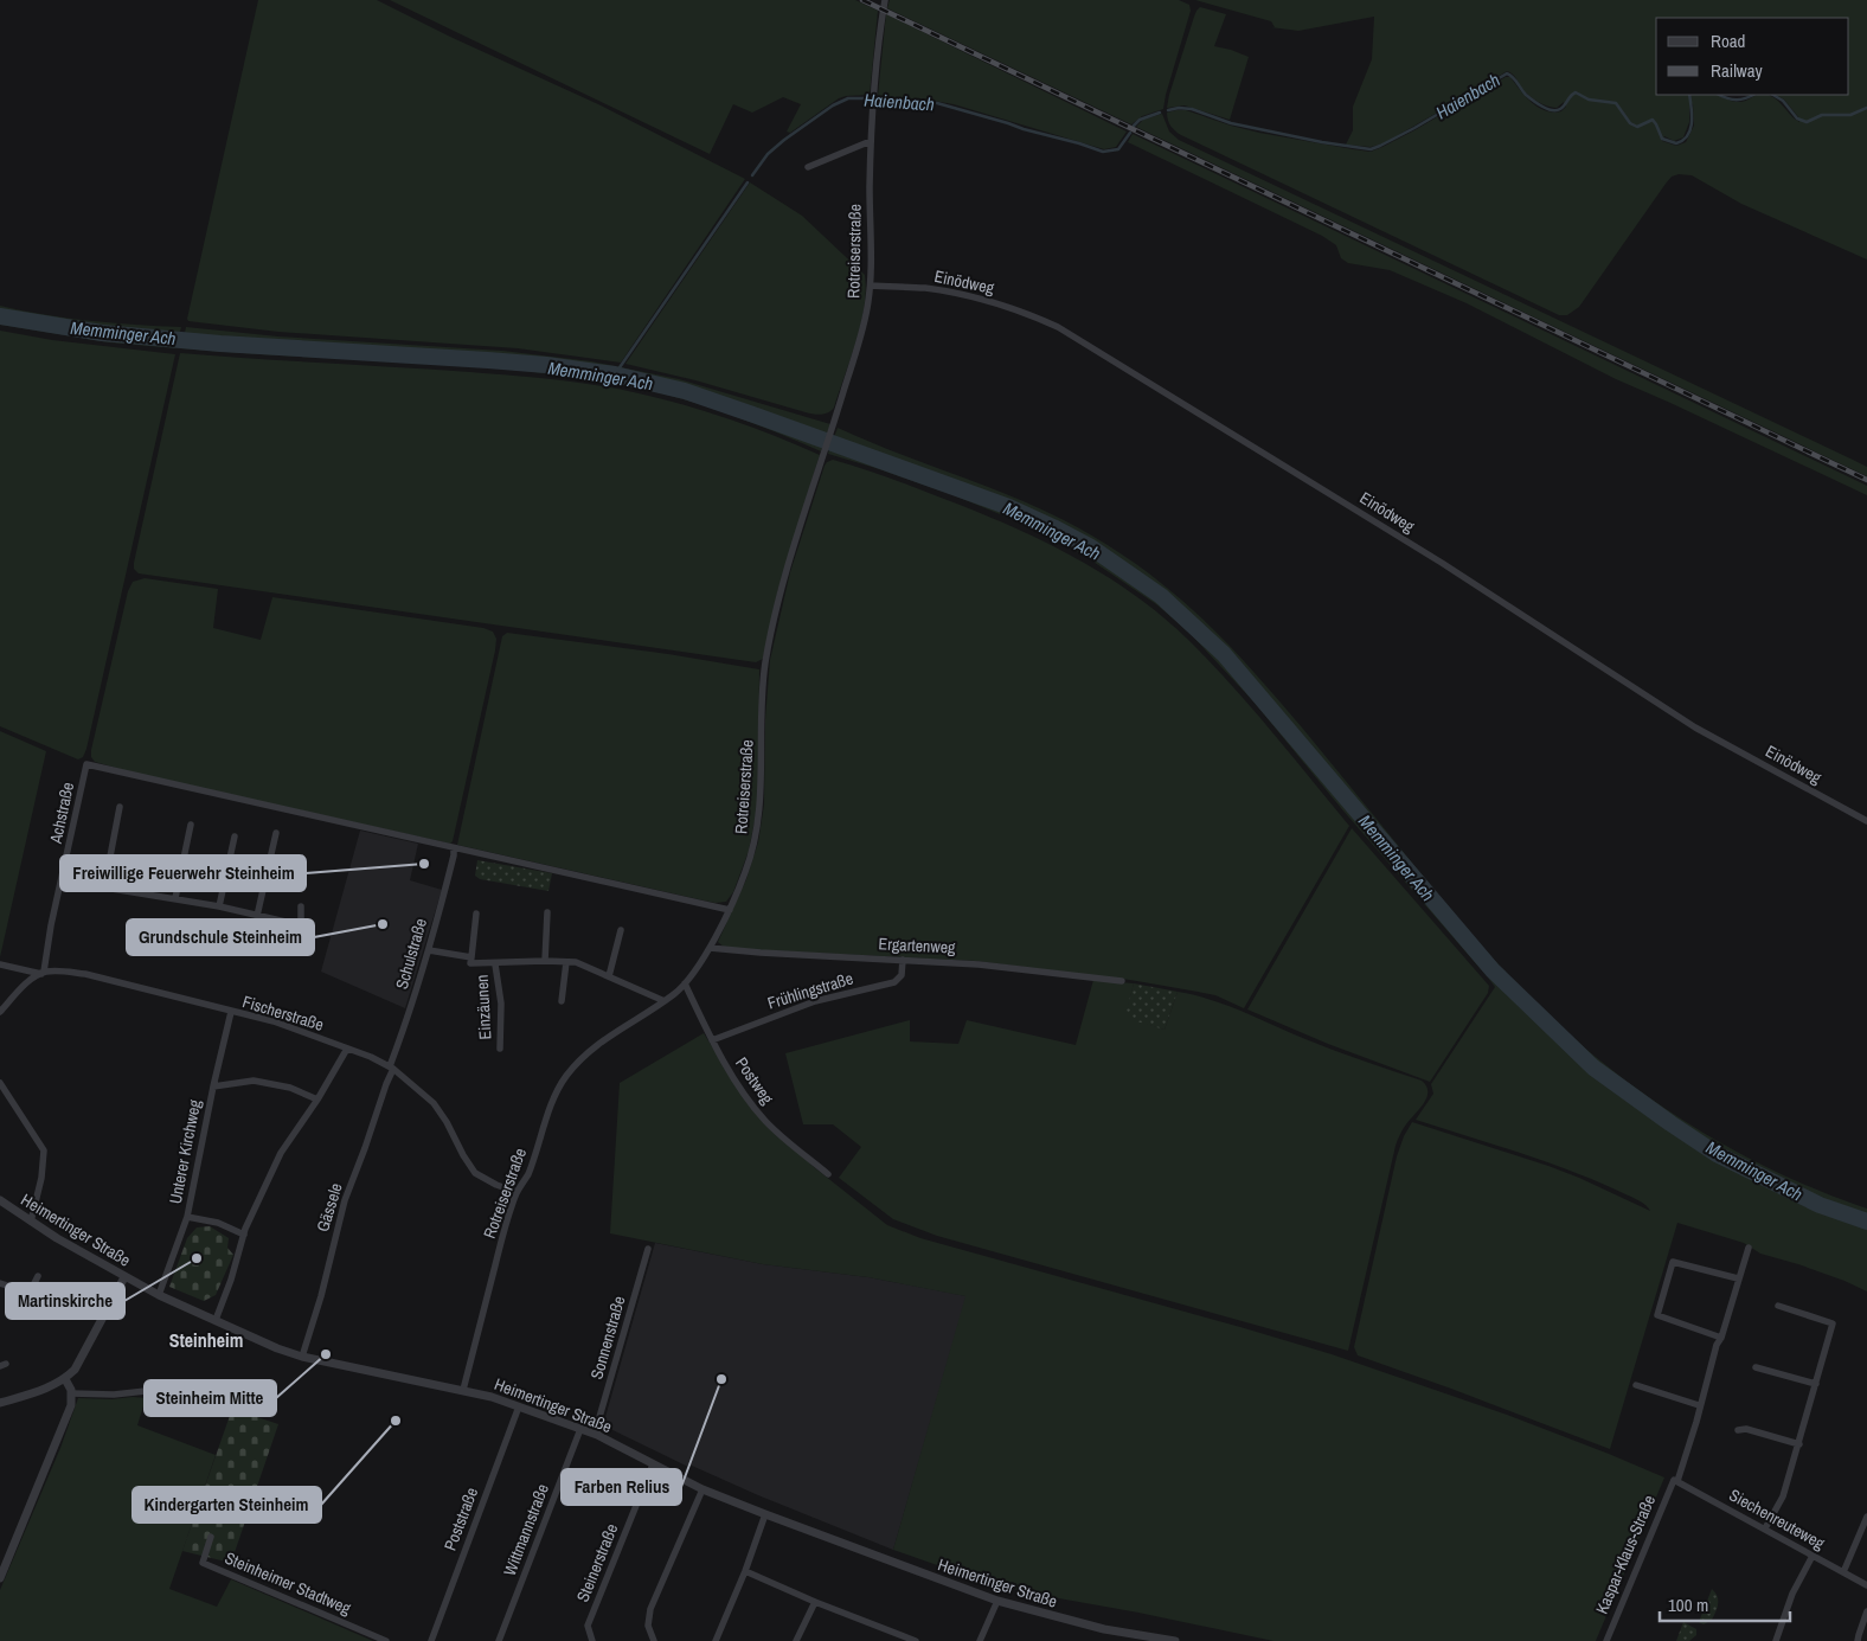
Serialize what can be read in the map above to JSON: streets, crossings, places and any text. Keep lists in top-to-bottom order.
{
  "streets": {
    "street": [
      "Rotreiserstraße",
      "Einödweg",
      "Achstraße",
      "Ergartenweg",
      "Schulstraße",
      "Frühlingstraße",
      "Einzäunen",
      "Fischerstraße",
      "Postweg",
      "Unterer Kirchweg",
      "Gässele",
      "Heimertinger Straße",
      "Sonnenstraße",
      "Poststraße",
      "Siechenreuteweg",
      "Wittmannstraße",
      "Kaspar-Klaus-Straße",
      "Steinerstraße",
      "Steinheimer Stadtweg"
    ]
  },
  "crossings": [
    ["Rotreiserstraße", "Einödweg"],
    ["Rotreiserstraße", "Ergartenweg"],
    ["Rotreiserstraße", "Einzäunen"],
    ["Rotreiserstraße", "Fischerstraße"],
    ["Rotreiserstraße", "Postweg"],
    ["Rotreiserstraße", "Heimertinger Straße"],
    ["Achstraße", "Schulstraße"],
    ["Achstraße", "Fischerstraße"],
    ["Ergartenweg", "Frühlingstraße"],
    ["Schulstraße", "Einzäunen"],
    ["Schulstraße", "Fischerstraße"],
    ["Schulstraße", "Gässele"],
    ["Frühlingstraße", "Postweg"],
    ["Fischerstraße", "Unterer Kirchweg"],
    ["Fischerstraße", "Gässele"],
    ["Unterer Kirchweg", "Heimertinger Straße"],
    ["Gässele", "Heimertinger Straße"],
    ["Heimertinger Straße", "Sonnenstraße"],
    ["Heimertinger Straße", "Poststraße"],
    ["Heimertinger Straße", "Wittmannstraße"],
    ["Heimertinger Straße", "Steinerstraße"],
    ["Siechenreuteweg", "Kaspar-Klaus-Straße"]
  ],
  "districts": ["Steinheim"],
  "water": ["Haienbach", "Memminger Ach"],
  "places": [
    "Freiwillige Feuerwehr Steinheim",
    "Grundschule Steinheim",
    "Martinskirche",
    "Steinheim Mitte",
    "Farben Relius",
    "Kindergarten Steinheim"
  ],
  "legend": ["Road", "Railway"],
  "scale_bar": "100 m"
}
